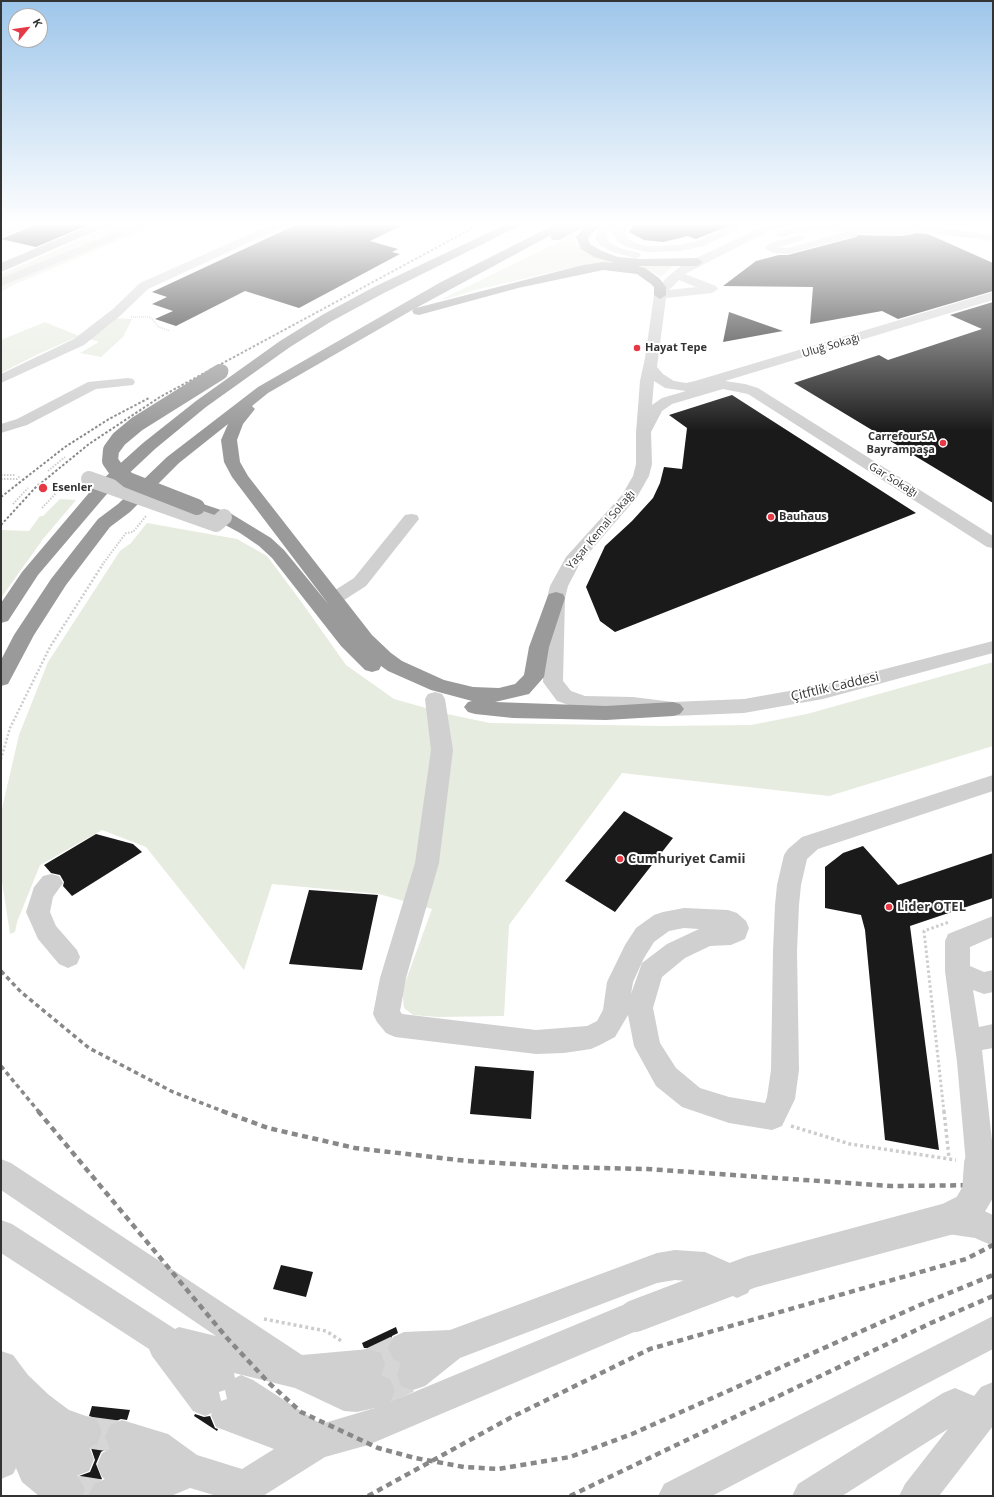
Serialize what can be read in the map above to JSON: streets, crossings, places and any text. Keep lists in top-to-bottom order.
{
  "streets": {
    "street": [
      "Uluğ Sokağı",
      "Gar Sokağı",
      "Yaşar Kemal Sokağı",
      "Çitftlik Caddesi"
    ]
  },
  "crossings": [
    ["Gar Sokağı", "Yaşar Kemal Sokağı"],
    ["Yaşar Kemal Sokağı", "Çitftlik Caddesi"]
  ],
  "places": [
    "Hayat Tepe",
    "CarrefourSA Bayrampaşa",
    "Esenler",
    "Bauhaus",
    "Cumhuriyet Camii",
    "Lider OTEL"
  ],
  "north": "top right"
}
